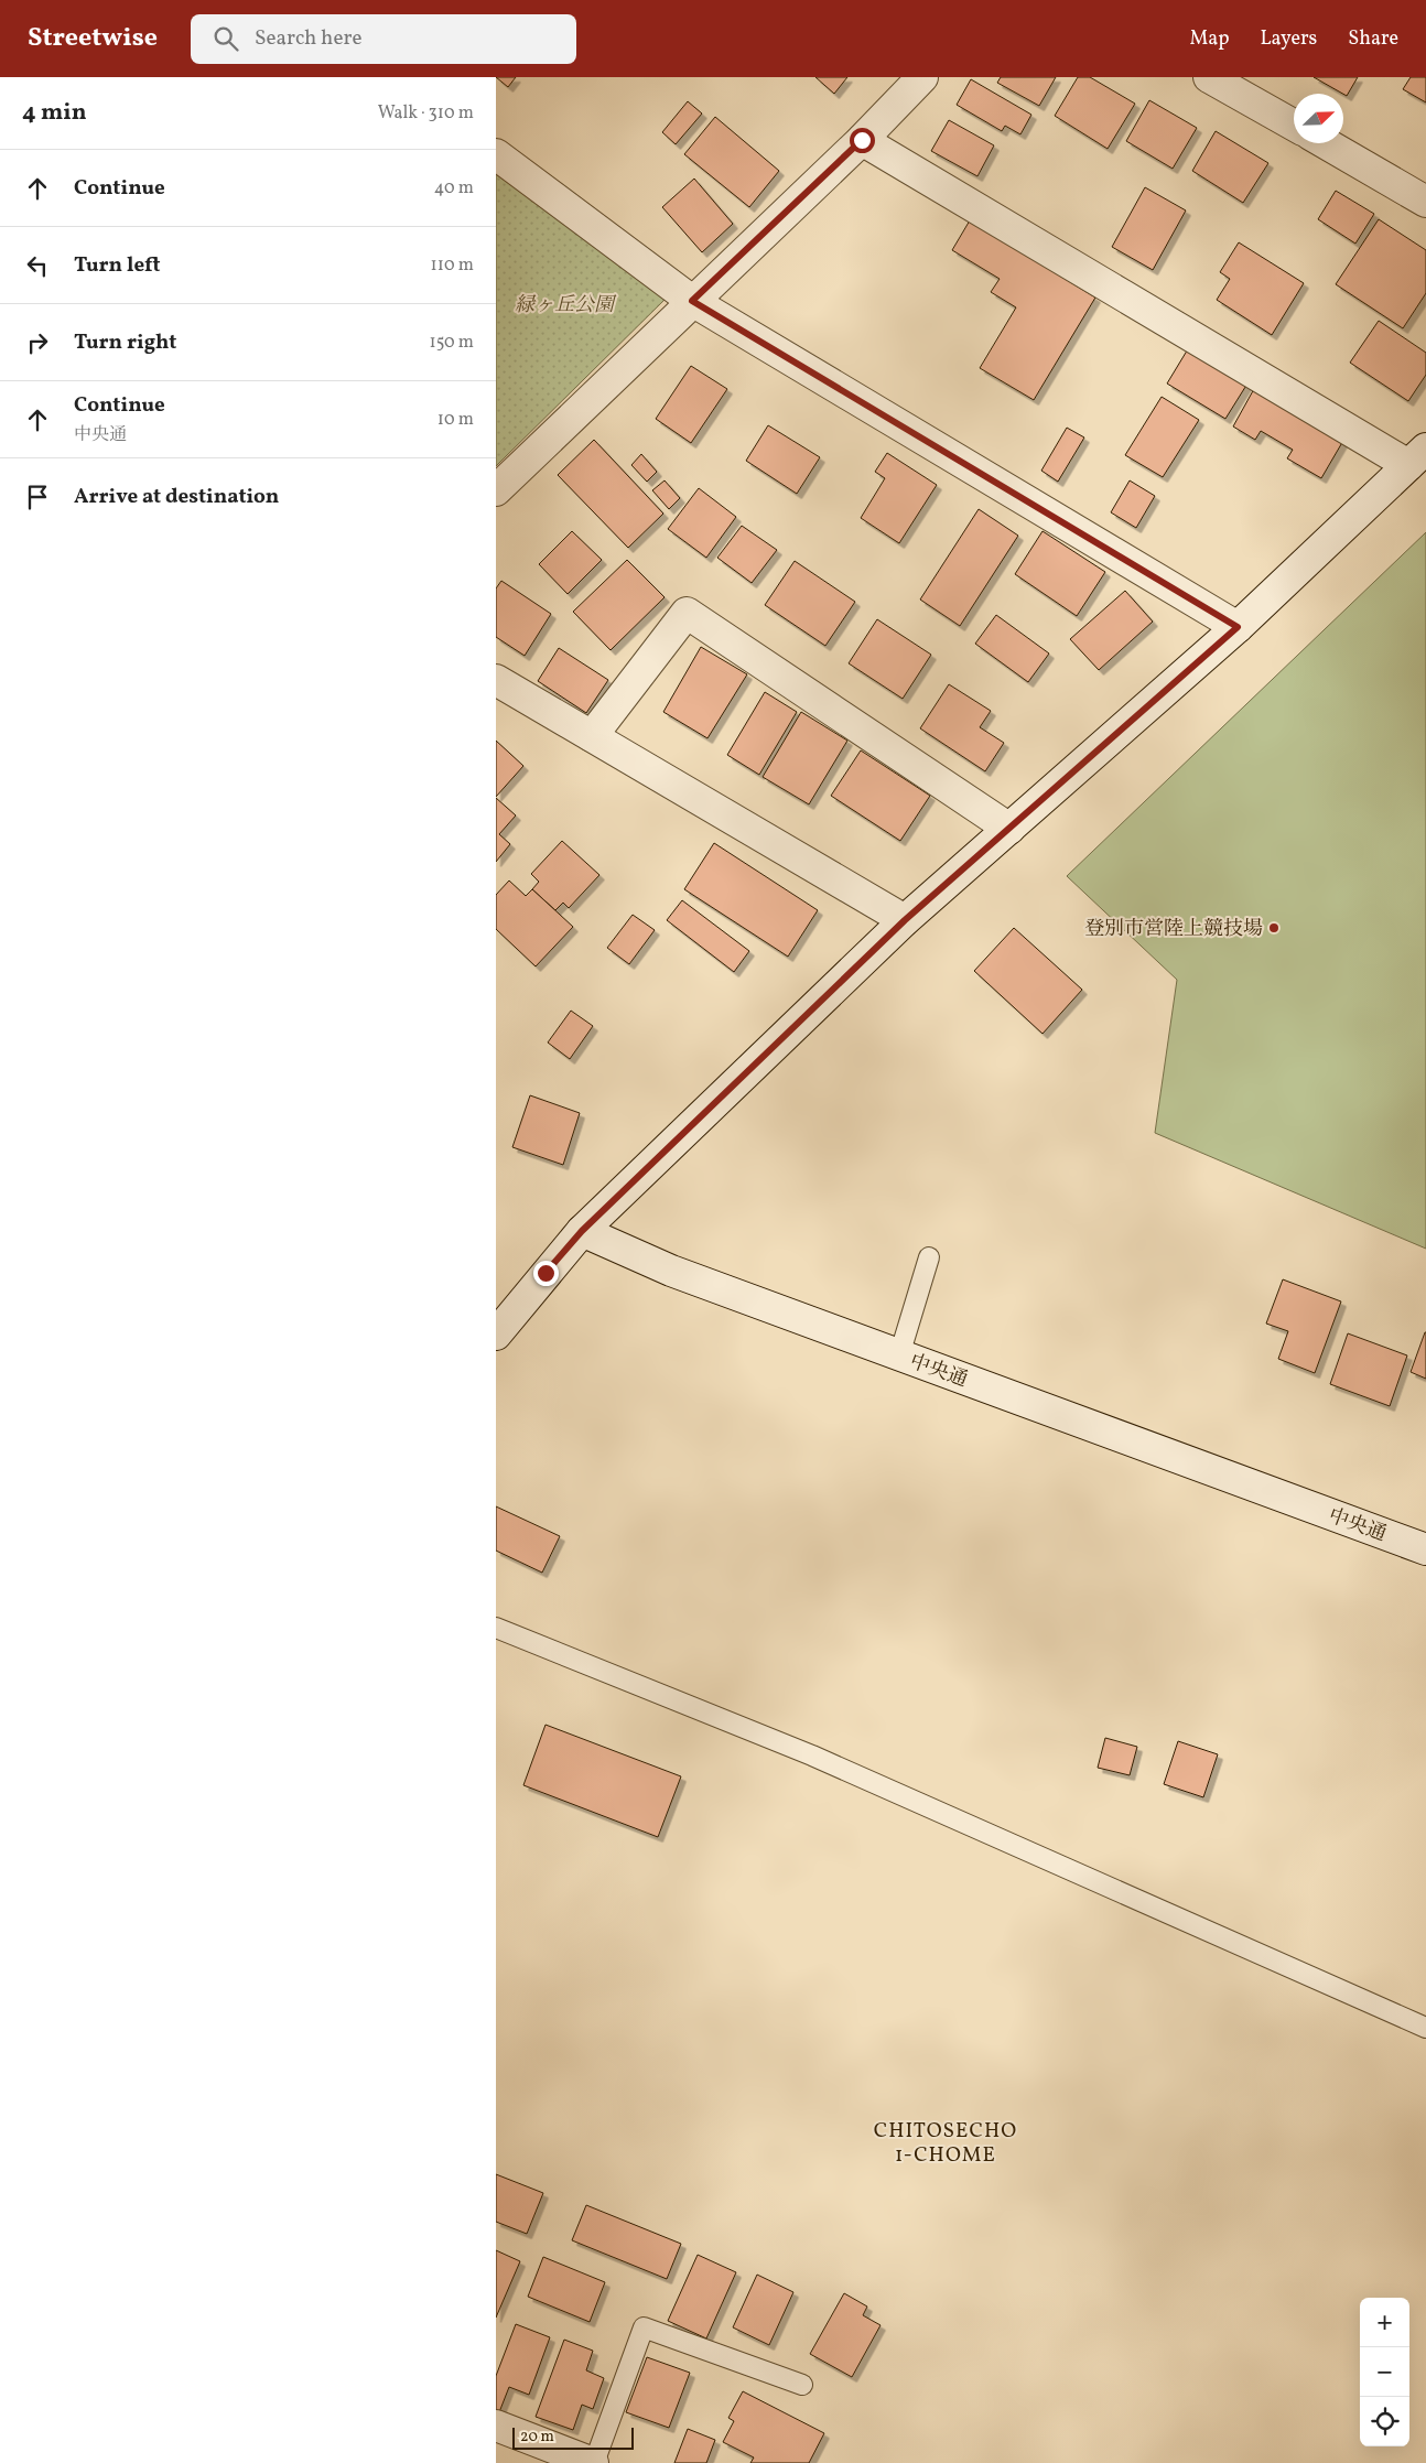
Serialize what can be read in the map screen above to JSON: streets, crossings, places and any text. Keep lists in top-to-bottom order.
{
  "streets": {
    "street": ["中央通"]
  },
  "districts": ["CHITOSECHO 1-CHOME"],
  "parks": ["緑ヶ丘公園"],
  "places": ["登別市営陸上競技場"],
  "scale_bar": "20 m",
  "north": "top right",
  "page": {
    "header": "Streetwise",
    "search": "Search here",
    "nav": ["Map", "Layers", "Share"],
    "heading": ["4 min", "Walk · 310 m"],
    "list": [
      ["Continue", "40 m"],
      ["Turn left", "110 m"],
      ["Turn right", "150 m"],
      ["Continue", "中央通", "10 m"],
      "Arrive at destination"
    ],
    "map_buttons": ["+", "−"],
    "scale": "20 m"
  }
}
